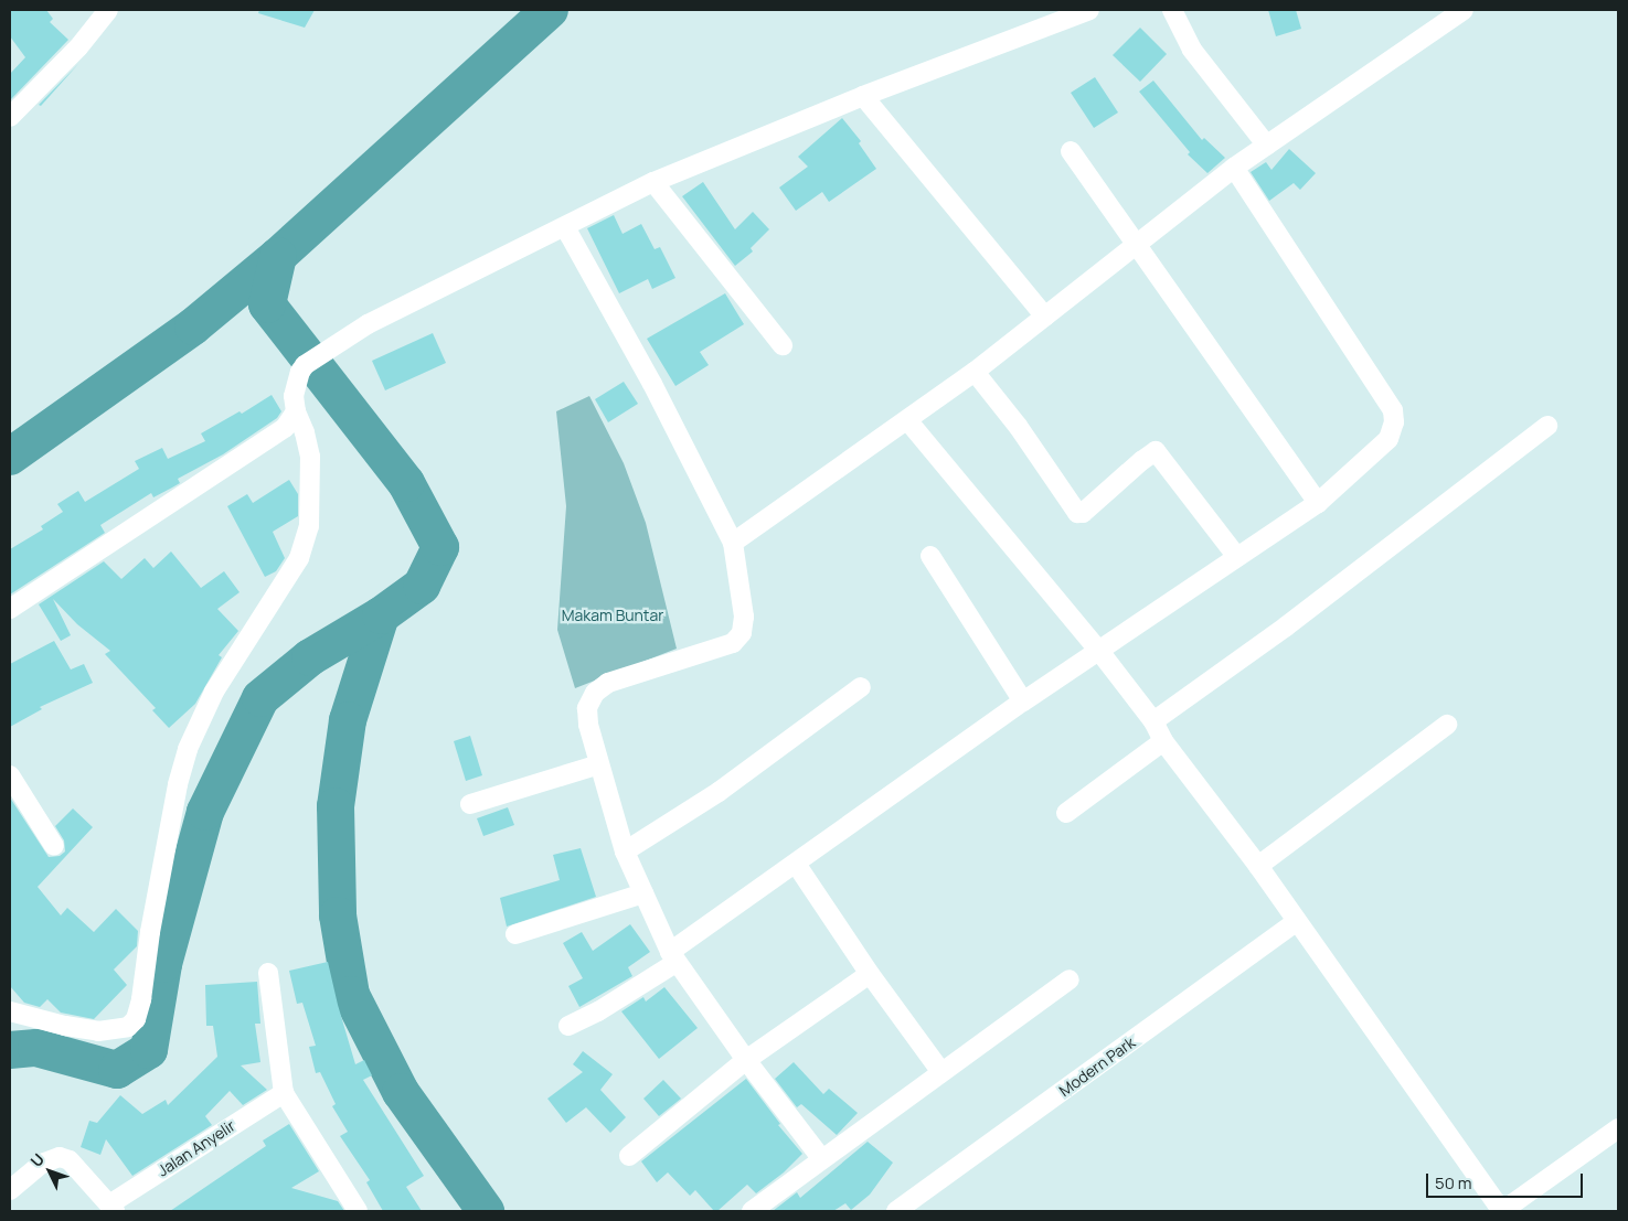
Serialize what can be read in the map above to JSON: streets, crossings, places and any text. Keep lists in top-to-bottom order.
{
  "streets": {
    "street": ["Modern Park", "Jalan Anyelir"]
  },
  "parks": ["Makam Buntar"],
  "scale_bar": "50 m",
  "north": "top left"
}
